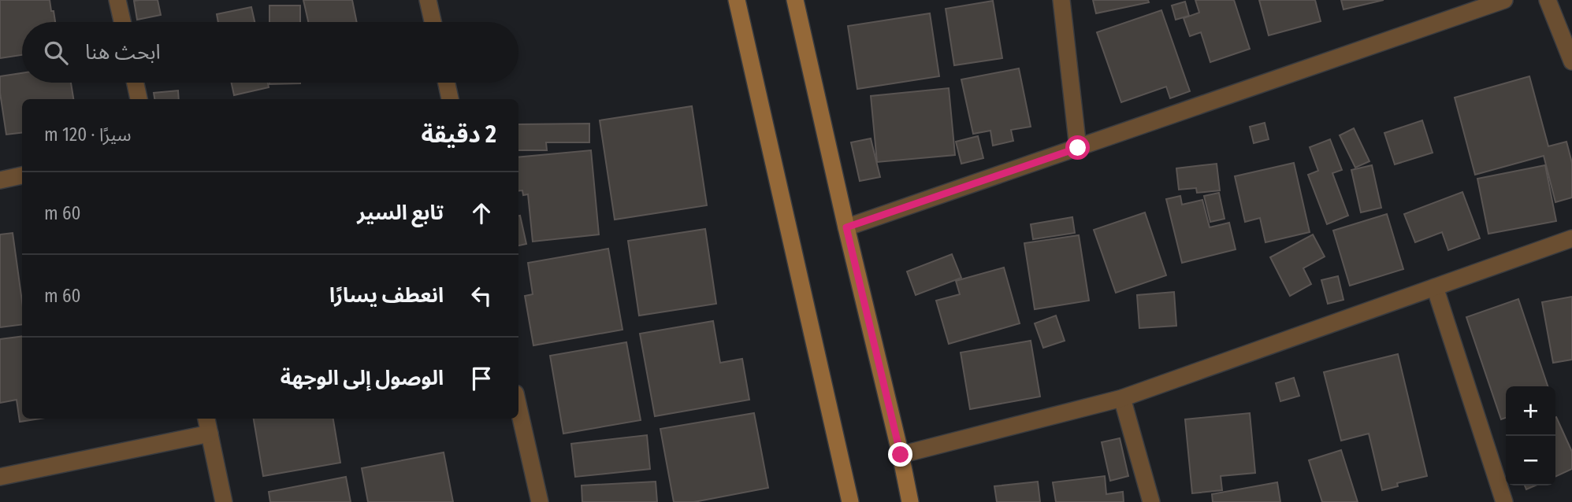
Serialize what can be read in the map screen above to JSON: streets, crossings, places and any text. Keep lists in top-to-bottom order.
{
  "page": {
    "search": "ابحث هنا",
    "heading": ["2 دقيقة", "سيرًا · 120 m"],
    "list": [
      ["تابع السير", "60 m"],
      ["انعطف يسارًا", "60 m"],
      "الوصول إلى الوجهة"
    ],
    "map_buttons": ["+", "−"]
  }
}
